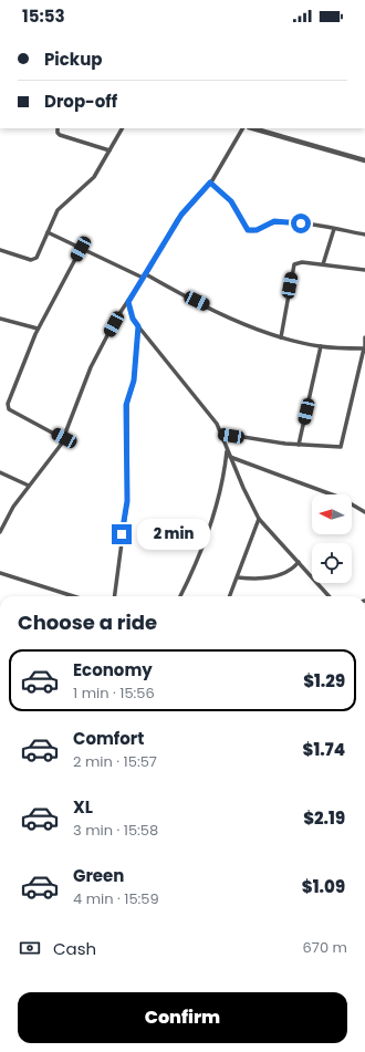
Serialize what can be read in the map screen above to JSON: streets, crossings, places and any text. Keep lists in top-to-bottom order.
{
  "north": "left",
  "page": {
    "status": "15:53",
    "banner": ["Pickup", "Drop-off"],
    "bubble": "2 min",
    "heading": "Choose a ride",
    "list": [
      {
        "name": "Economy",
        "note": "1 min · 15:56",
        "value": "$1.29"
      },
      {
        "name": "Comfort",
        "note": "2 min · 15:57",
        "value": "$1.74"
      },
      {
        "name": "XL",
        "note": "3 min · 15:58",
        "value": "$2.19"
      },
      {
        "name": "Green",
        "note": "4 min · 15:59",
        "value": "$1.09"
      }
    ],
    "pay": ["Cash", "670 m"],
    "buttons": "Confirm"
  }
}
